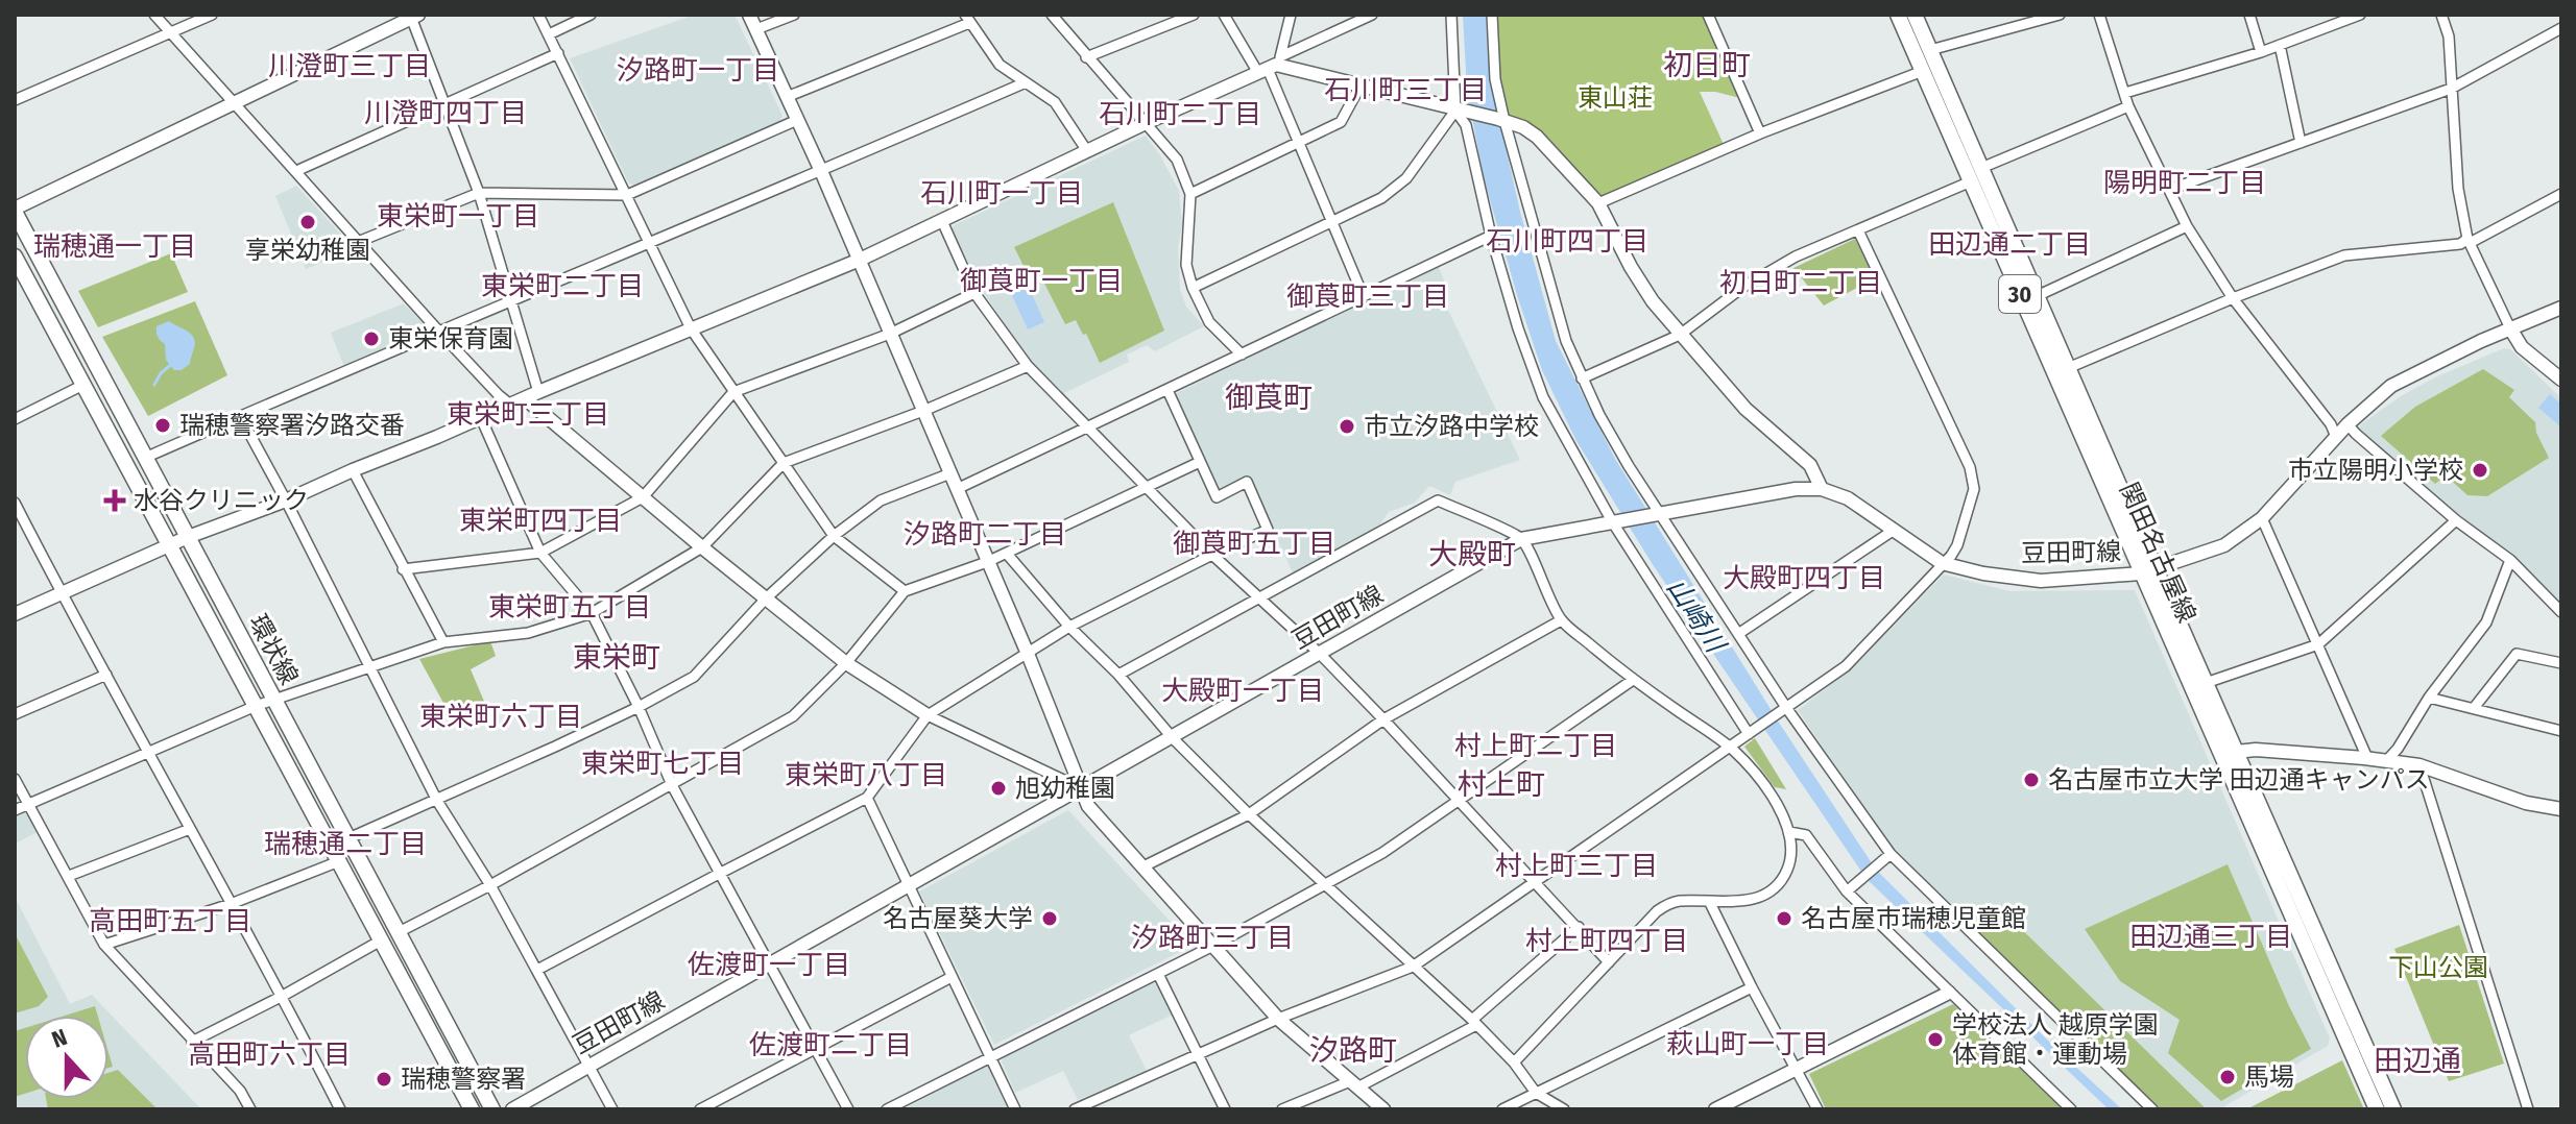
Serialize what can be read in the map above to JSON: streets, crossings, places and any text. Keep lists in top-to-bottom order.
{
  "streets": {
    "main road": ["30", "関田名古屋線", "環状線"],
    "street": ["豆田町線"]
  },
  "crossings": [
    ["豆田町線", "関田名古屋線"]
  ],
  "districts": [
    "初日町",
    "川澄町三丁目",
    "汐路町一丁目",
    "石川町三丁目",
    "川澄町四丁目",
    "石川町二丁目",
    "陽明町二丁目",
    "石川町一丁目",
    "東栄町一丁目",
    "石川町四丁目",
    "田辺通二丁目",
    "瑞穂通一丁目",
    "御莨町一丁目",
    "初日町二丁目",
    "東栄町二丁目",
    "御莨町三丁目",
    "御莨町",
    "東栄町三丁目",
    "東栄町四丁目",
    "汐路町二丁目",
    "御莨町五丁目",
    "大殿町",
    "大殿町四丁目",
    "東栄町五丁目",
    "東栄町",
    "大殿町一丁目",
    "東栄町六丁目",
    "村上町二丁目",
    "東栄町七丁目",
    "東栄町八丁目",
    "村上町",
    "瑞穂通二丁目",
    "村上町三丁目",
    "高田町五丁目",
    "田辺通三丁目",
    "汐路町三丁目",
    "村上町四丁目",
    "佐渡町一丁目",
    "萩山町一丁目",
    "佐渡町二丁目",
    "汐路町",
    "高田町六丁目",
    "田辺通"
  ],
  "water": ["山崎川"],
  "parks": ["東山荘", "下山公園"],
  "places": {
    "other": [
      "享栄幼稚園",
      "東栄保育園",
      "瑞穂警察署汐路交番",
      "市立汐路中学校",
      "市立陽明小学校",
      "名古屋市立大学 田辺通キャンパス",
      "旭幼稚園",
      "名古屋葵大学",
      "名古屋市瑞穂児童館",
      "学校法人 越原学園 体育館・運動場",
      "馬場",
      "瑞穂警察署"
    ],
    "health": ["水谷クリニック"]
  },
  "north": "top"
}
